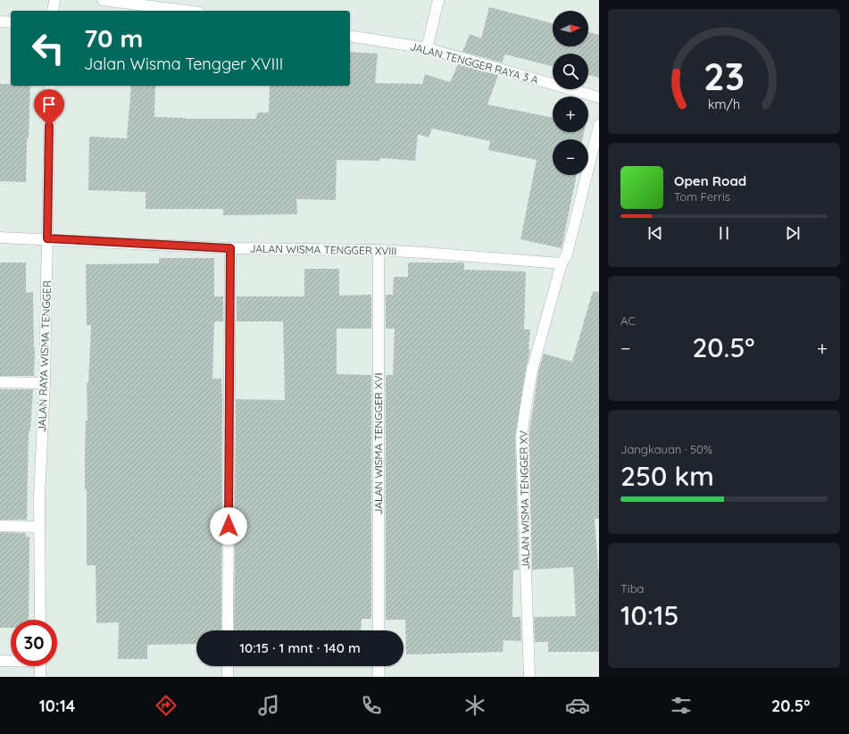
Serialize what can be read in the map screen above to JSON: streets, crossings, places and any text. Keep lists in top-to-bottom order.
{
  "streets": {
    "street": [
      "JALAN TENGGER RAYA 3 A",
      "JALAN WISMA TENGGER XVIII",
      "JALAN RAYA WISMA TENGGER",
      "JALAN WISMA TENGGER XVI",
      "JALAN WISMA TENGGER XV"
    ]
  },
  "crossings": [
    ["JALAN WISMA TENGGER XVIII", "JALAN RAYA WISMA TENGGER"],
    ["JALAN WISMA TENGGER XVIII", "JALAN WISMA TENGGER XVI"],
    ["JALAN WISMA TENGGER XVIII", "JALAN WISMA TENGGER XV"]
  ],
  "north": "right",
  "page": {
    "map_buttons": ["+", "−"],
    "turn": ["70 m", "Jalan Wisma Tengger XVIII"],
    "song": ["Open Road", "Tom Ferris"],
    "tile": [
      "AC",
      ["Jangkauan · 50%", "250 km"],
      ["Tiba", "10:15"]
    ],
    "heat": ["−", "20.5°", "+"],
    "limit": "30",
    "trip": "10:15 · 1 mnt · 140 m",
    "tabs": ["10:14", "20.5°"],
    "gauge": ["23", "km/h"]
  }
}
